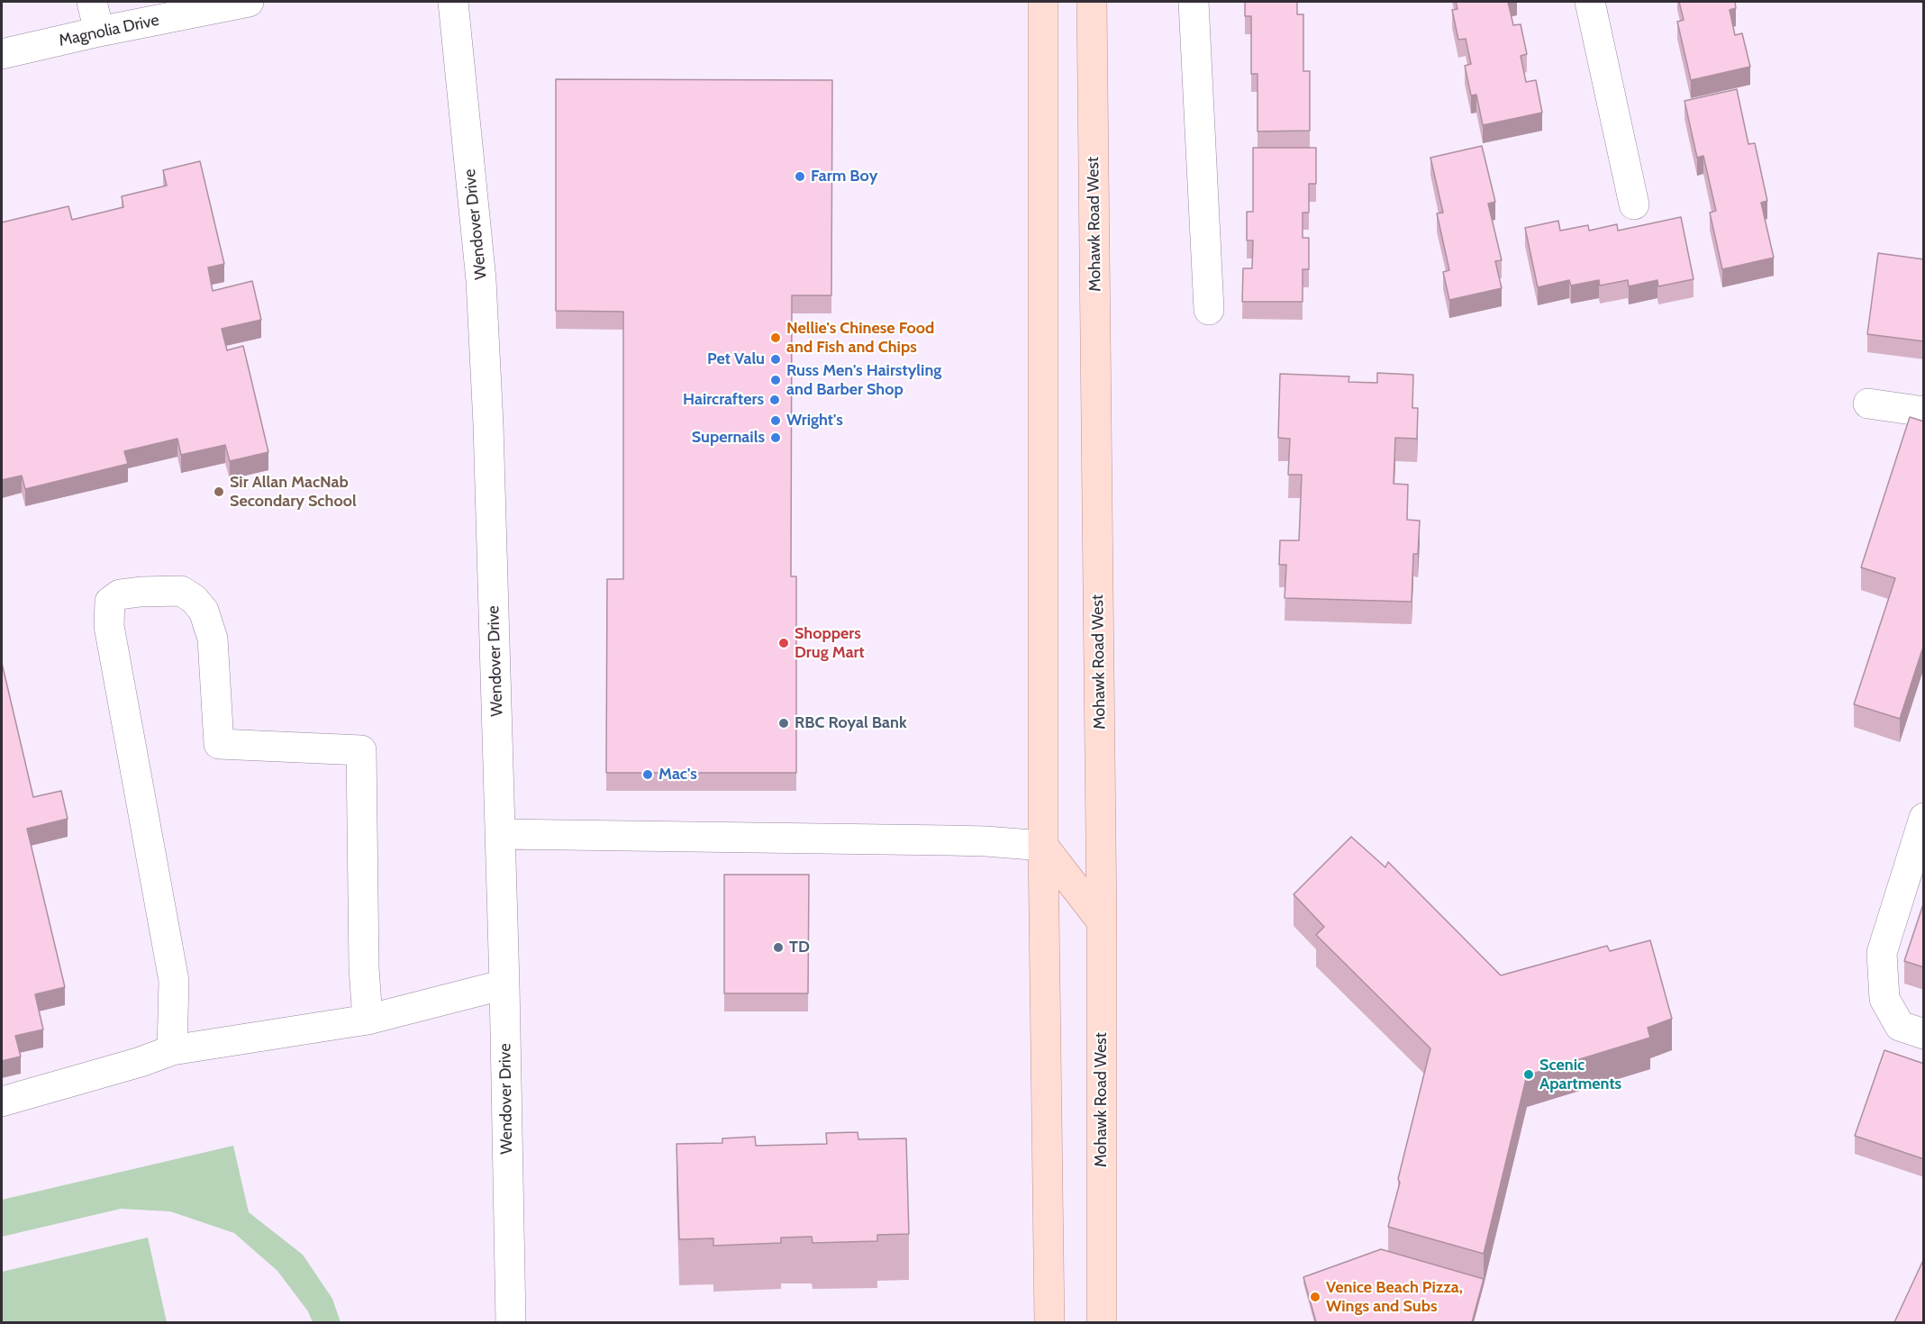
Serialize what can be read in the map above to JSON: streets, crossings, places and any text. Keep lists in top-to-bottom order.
{
  "streets": {
    "main road": ["Mohawk Road West"],
    "street": ["Magnolia Drive", "Wendover Drive"]
  },
  "places": [
    "Farm Boy",
    "Nellie's Chinese Food and Fish and Chips",
    "Pet Valu",
    "Russ Men's Hairstyling and Barber Shop",
    "Haircrafters",
    "Wright's",
    "Supernails",
    "Sir Allan MacNab Secondary School",
    "Shoppers Drug Mart",
    "RBC Royal Bank",
    "Mac's",
    "TD",
    "Scenic Apartments",
    "Venice Beach Pizza, Wings and Subs"
  ]
}
